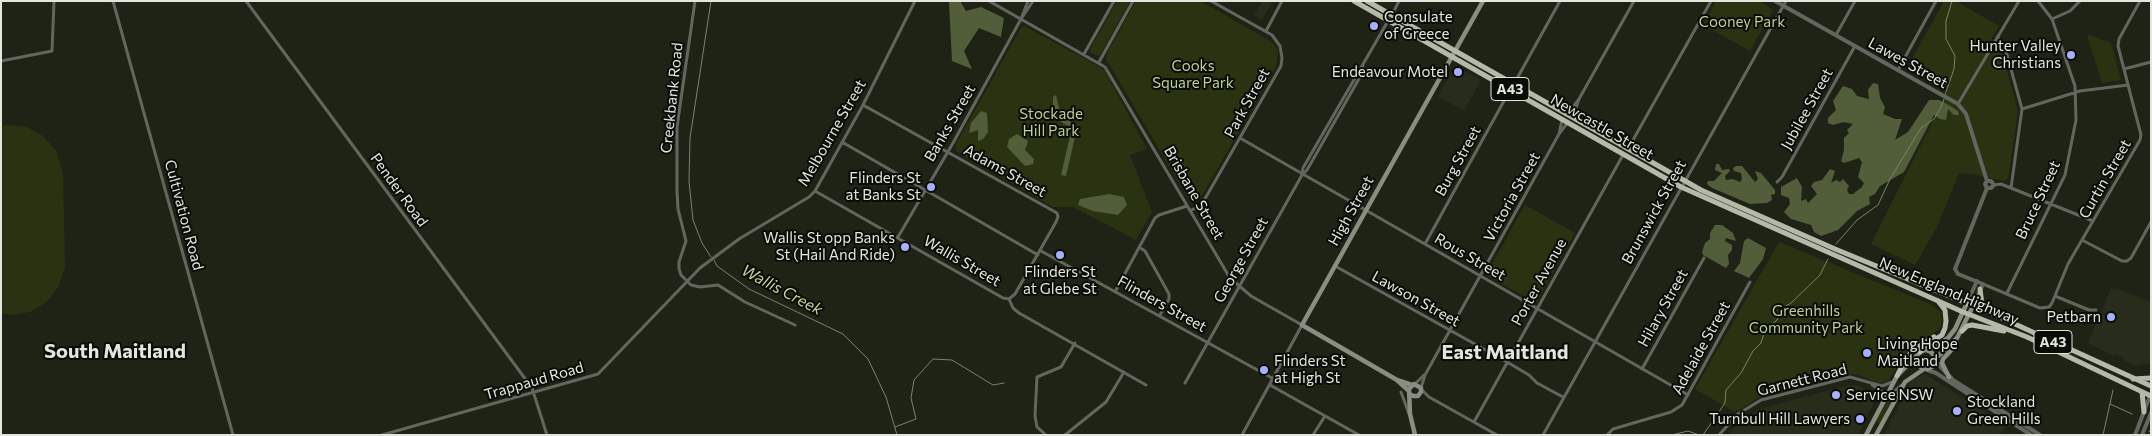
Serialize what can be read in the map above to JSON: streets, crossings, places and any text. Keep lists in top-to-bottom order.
{
  "streets": {
    "highway": ["A43", "Newcastle Street", "New England Highway"],
    "main road": ["Brisbane Street", "High Street"],
    "street": [
      "Lawes Street",
      "Creekbank Road",
      "Park Street",
      "Jubilee Street",
      "Banks Street",
      "Melbourne Street",
      "Burg Street",
      "Adams Street",
      "Curtin Street",
      "Pender Road",
      "Victoria Street",
      "Bruce Street",
      "Brunswick Street",
      "Cultivation Road",
      "Rous Street",
      "George Street",
      "Wallis Street",
      "Porter Avenue",
      "Lawson Street",
      "Flinders Street",
      "Hilary Street",
      "Adelaide Street",
      "Garnett Road",
      "Trappaud Road"
    ]
  },
  "crossings": [
    ["Lawes Street", "Jubilee Street"],
    ["Lawes Street", "Brunswick Street"],
    ["Creekbank Road", "Melbourne Street"],
    ["Creekbank Road", "Trappaud Road"],
    ["Park Street", "Brisbane Street"],
    ["Park Street", "Rous Street"],
    ["Banks Street", "Adams Street"],
    ["Banks Street", "Brisbane Street"],
    ["Banks Street", "Wallis Street"],
    ["Newcastle Street", "Burg Street"],
    ["Newcastle Street", "Victoria Street"],
    ["Newcastle Street", "High Street"],
    ["Newcastle Street", "Brunswick Street"],
    ["Newcastle Street", "George Street"],
    ["Newcastle Street", "Porter Avenue"],
    ["Newcastle Street", "New England Highway"],
    ["Melbourne Street", "Adams Street"],
    ["Melbourne Street", "Wallis Street"],
    ["Melbourne Street", "Trappaud Road"],
    ["Burg Street", "Rous Street"],
    ["Adams Street", "Flinders Street"],
    ["Curtin Street", "Bruce Street"],
    ["Pender Road", "Trappaud Road"],
    ["Brisbane Street", "Victoria Street"],
    ["Brisbane Street", "High Street"],
    ["Brisbane Street", "George Street"],
    ["Victoria Street", "Rous Street"],
    ["Victoria Street", "Lawson Street"],
    ["High Street", "Rous Street"],
    ["High Street", "Lawson Street"],
    ["High Street", "Flinders Street"],
    ["Brunswick Street", "Rous Street"],
    ["Brunswick Street", "Lawson Street"],
    ["Rous Street", "George Street"],
    ["Rous Street", "Porter Avenue"],
    ["Rous Street", "Hilary Street"],
    ["Rous Street", "Adelaide Street"],
    ["George Street", "Flinders Street"],
    ["Porter Avenue", "Lawson Street"]
  ],
  "districts": ["South Maitland", "East Maitland"],
  "water": ["Wallis Creek"],
  "parks": [
    "Cooney Park",
    "Cooks Square Park",
    "Stockade Hill Park",
    "Greenhills Community Park"
  ],
  "places": [
    "Consulate of Greece",
    "Hunter Valley Christians",
    "Endeavour Motel",
    "Flinders St at Banks St",
    "Wallis St opp Banks St (Hail And Ride)",
    "Flinders St at Glebe St",
    "Petbarn",
    "Living Hope Maitland",
    "Flinders St at High St",
    "Service NSW",
    "Stockland Green Hills",
    "Turnbull Hill Lawyers"
  ]
}
